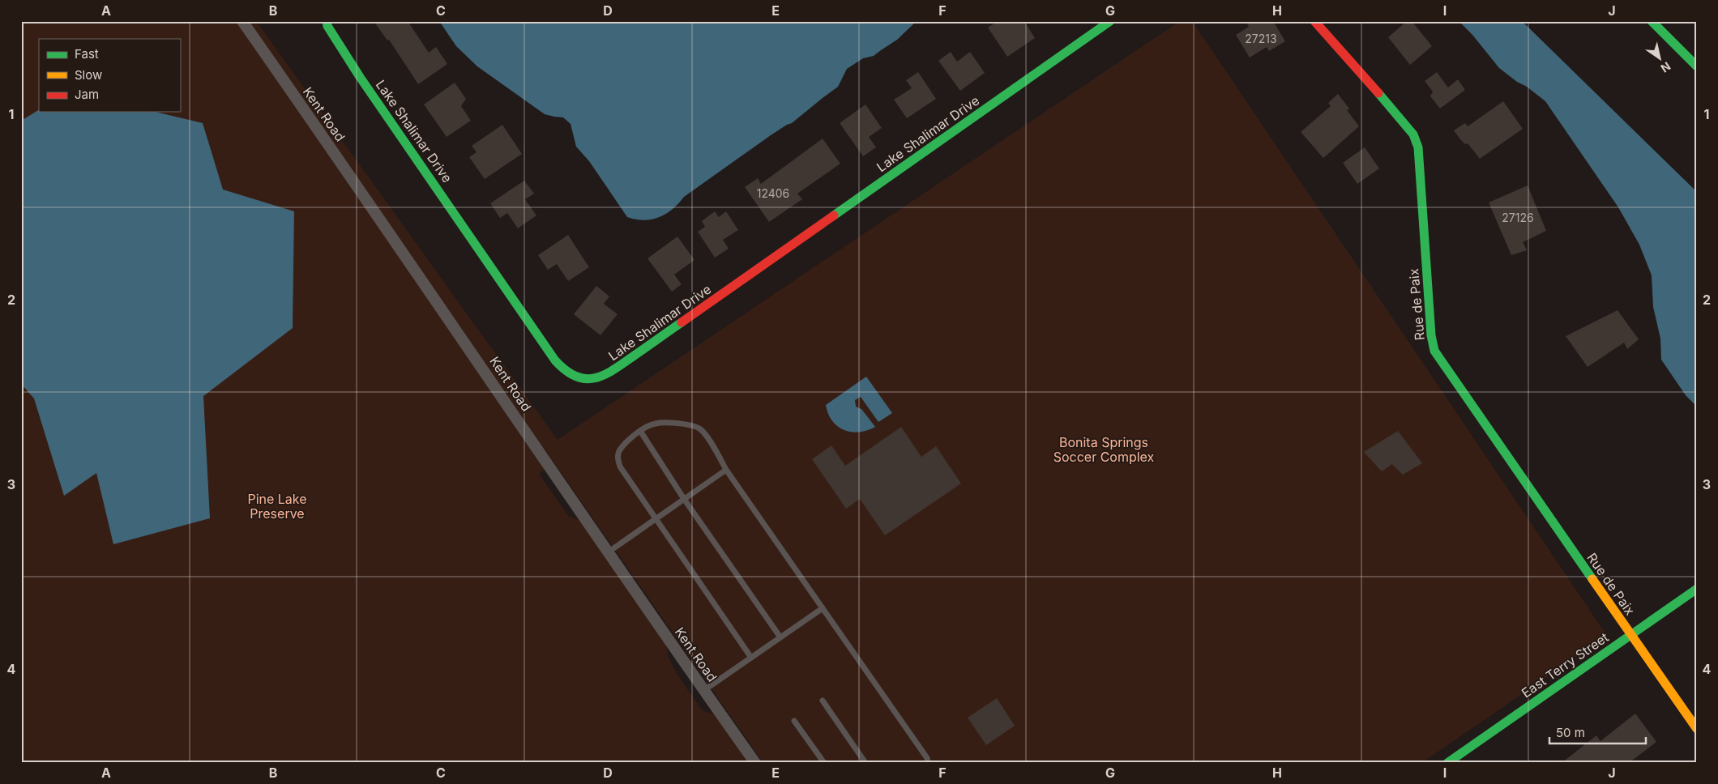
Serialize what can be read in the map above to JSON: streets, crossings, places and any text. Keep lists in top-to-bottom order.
{
  "streets": {
    "main road": ["Lake Shalimar Drive", "Rue de Paix", "East Terry Street"],
    "street": ["Kent Road"]
  },
  "crossings": [
    ["Rue de Paix", "East Terry Street"]
  ],
  "parks": ["Bonita Springs Soccer Complex", "Pine Lake Preserve"],
  "house_numbers": ["27213", "12406", "27126"],
  "legend": ["Fast", "Slow", "Jam"],
  "scale_bar": "50 m",
  "north": "bottom right",
  "grid": {
    "columns": [
      "A",
      "B",
      "C",
      "D",
      "E",
      "F",
      "G",
      "H",
      "I",
      "J"
    ],
    "rows": [
      "1",
      "2",
      "3",
      "4"
    ]
  }
}
